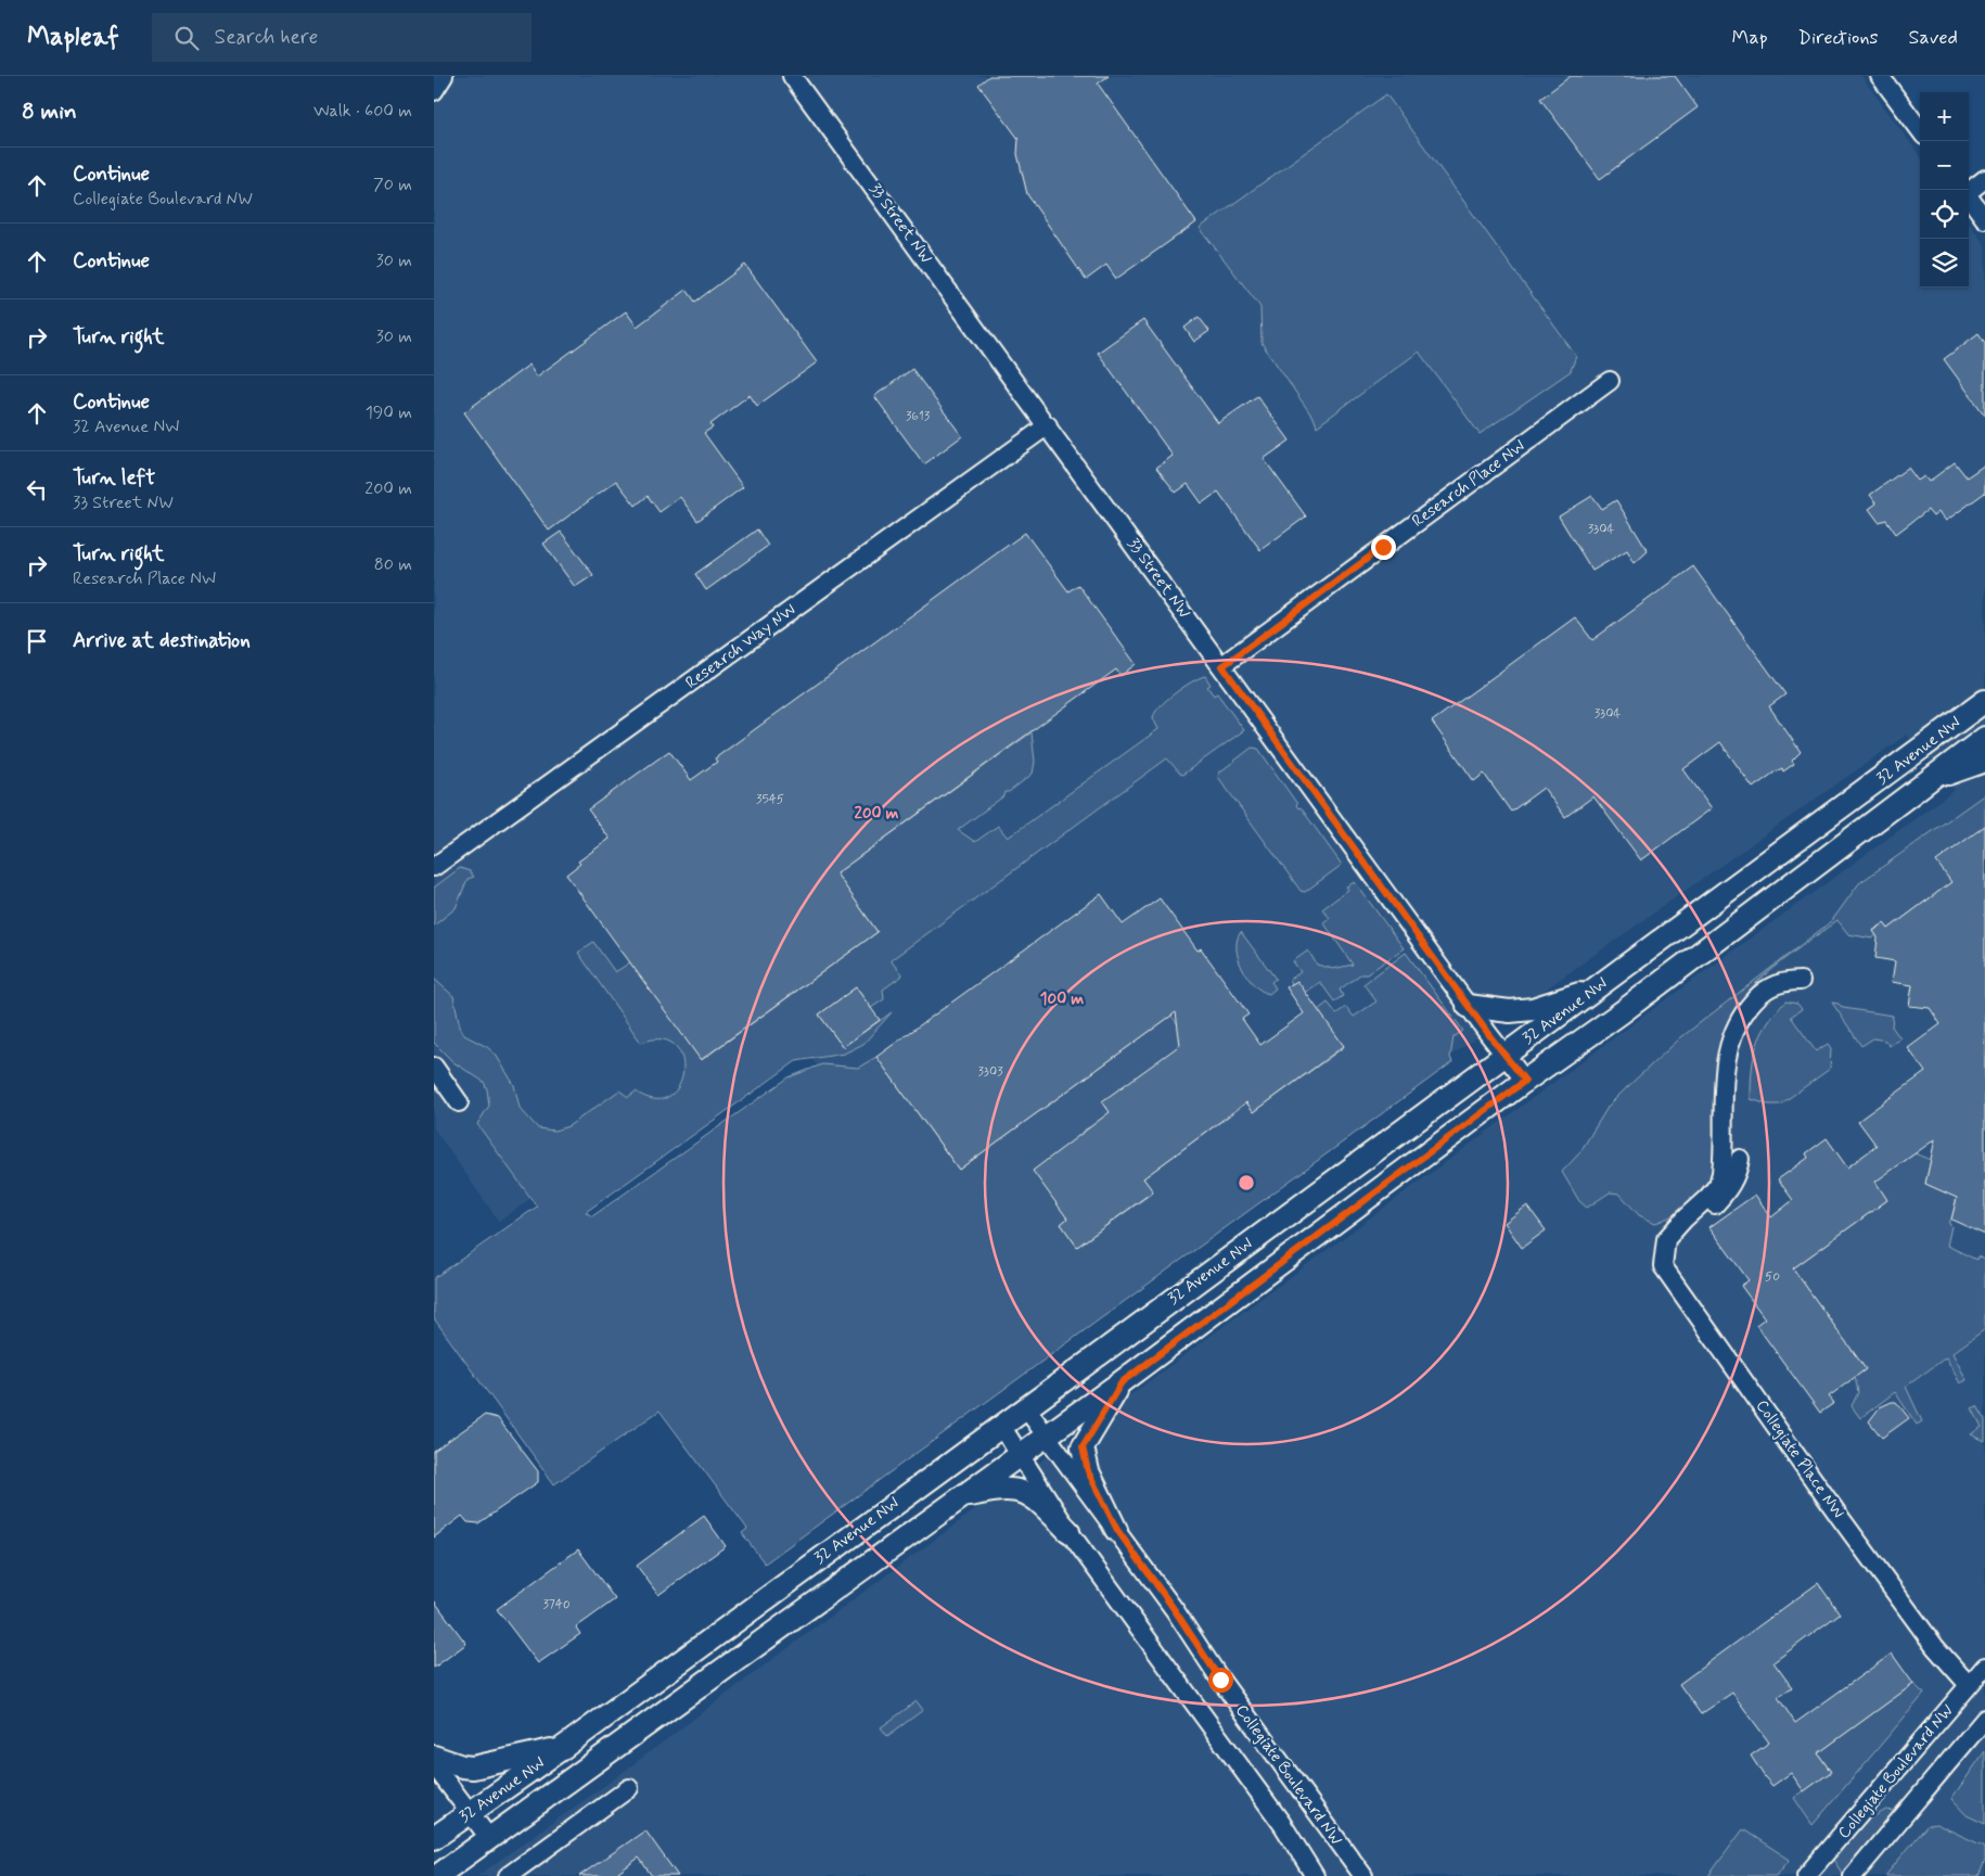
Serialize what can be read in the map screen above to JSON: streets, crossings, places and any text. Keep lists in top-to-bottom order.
{
  "streets": {
    "main road": ["32 Avenue NW"],
    "street": [
      "33 Street NW",
      "Research Place NW",
      "Research Way NW",
      "Collegiate Place NW",
      "Collegiate Boulevard NW"
    ]
  },
  "crossings": [
    ["33 Street NW", "Research Place NW"],
    ["33 Street NW", "Research Way NW"],
    ["33 Street NW", "32 Avenue NW"],
    ["32 Avenue NW", "Collegiate Boulevard NW"],
    ["Collegiate Place NW", "Collegiate Boulevard NW"]
  ],
  "house_numbers": [
    "3613",
    "3304",
    "3304",
    "3545",
    "3303",
    "50",
    "3740"
  ],
  "page": {
    "header": "Mapleaf",
    "search": "Search here",
    "nav": ["Map", "Directions", "Saved"],
    "heading": ["8 min", "Walk · 600 m"],
    "map_buttons": ["+", "−"],
    "list": [
      ["Continue", "Collegiate Boulevard NW", "70 m"],
      ["Continue", "30 m"],
      ["Turn right", "30 m"],
      ["Continue", "32 Avenue NW", "190 m"],
      ["Turn left", "33 Street NW", "200 m"],
      ["Turn right", "Research Place NW", "80 m"],
      "Arrive at destination"
    ]
  },
  "rings": ["200 m", "100 m"]
}
